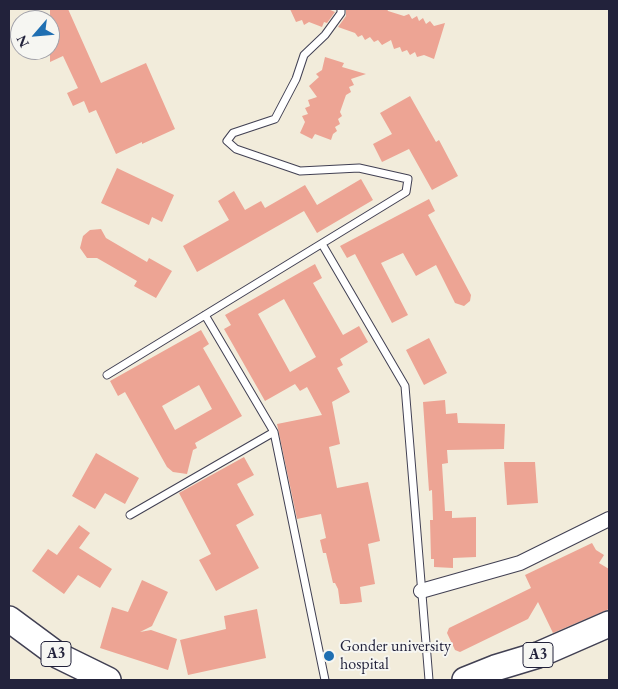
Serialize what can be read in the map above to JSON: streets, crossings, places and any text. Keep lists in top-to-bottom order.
{
  "streets": {
    "highway": ["A3"]
  },
  "places": ["Gonder university hospital"],
  "north": "bottom left"
}
